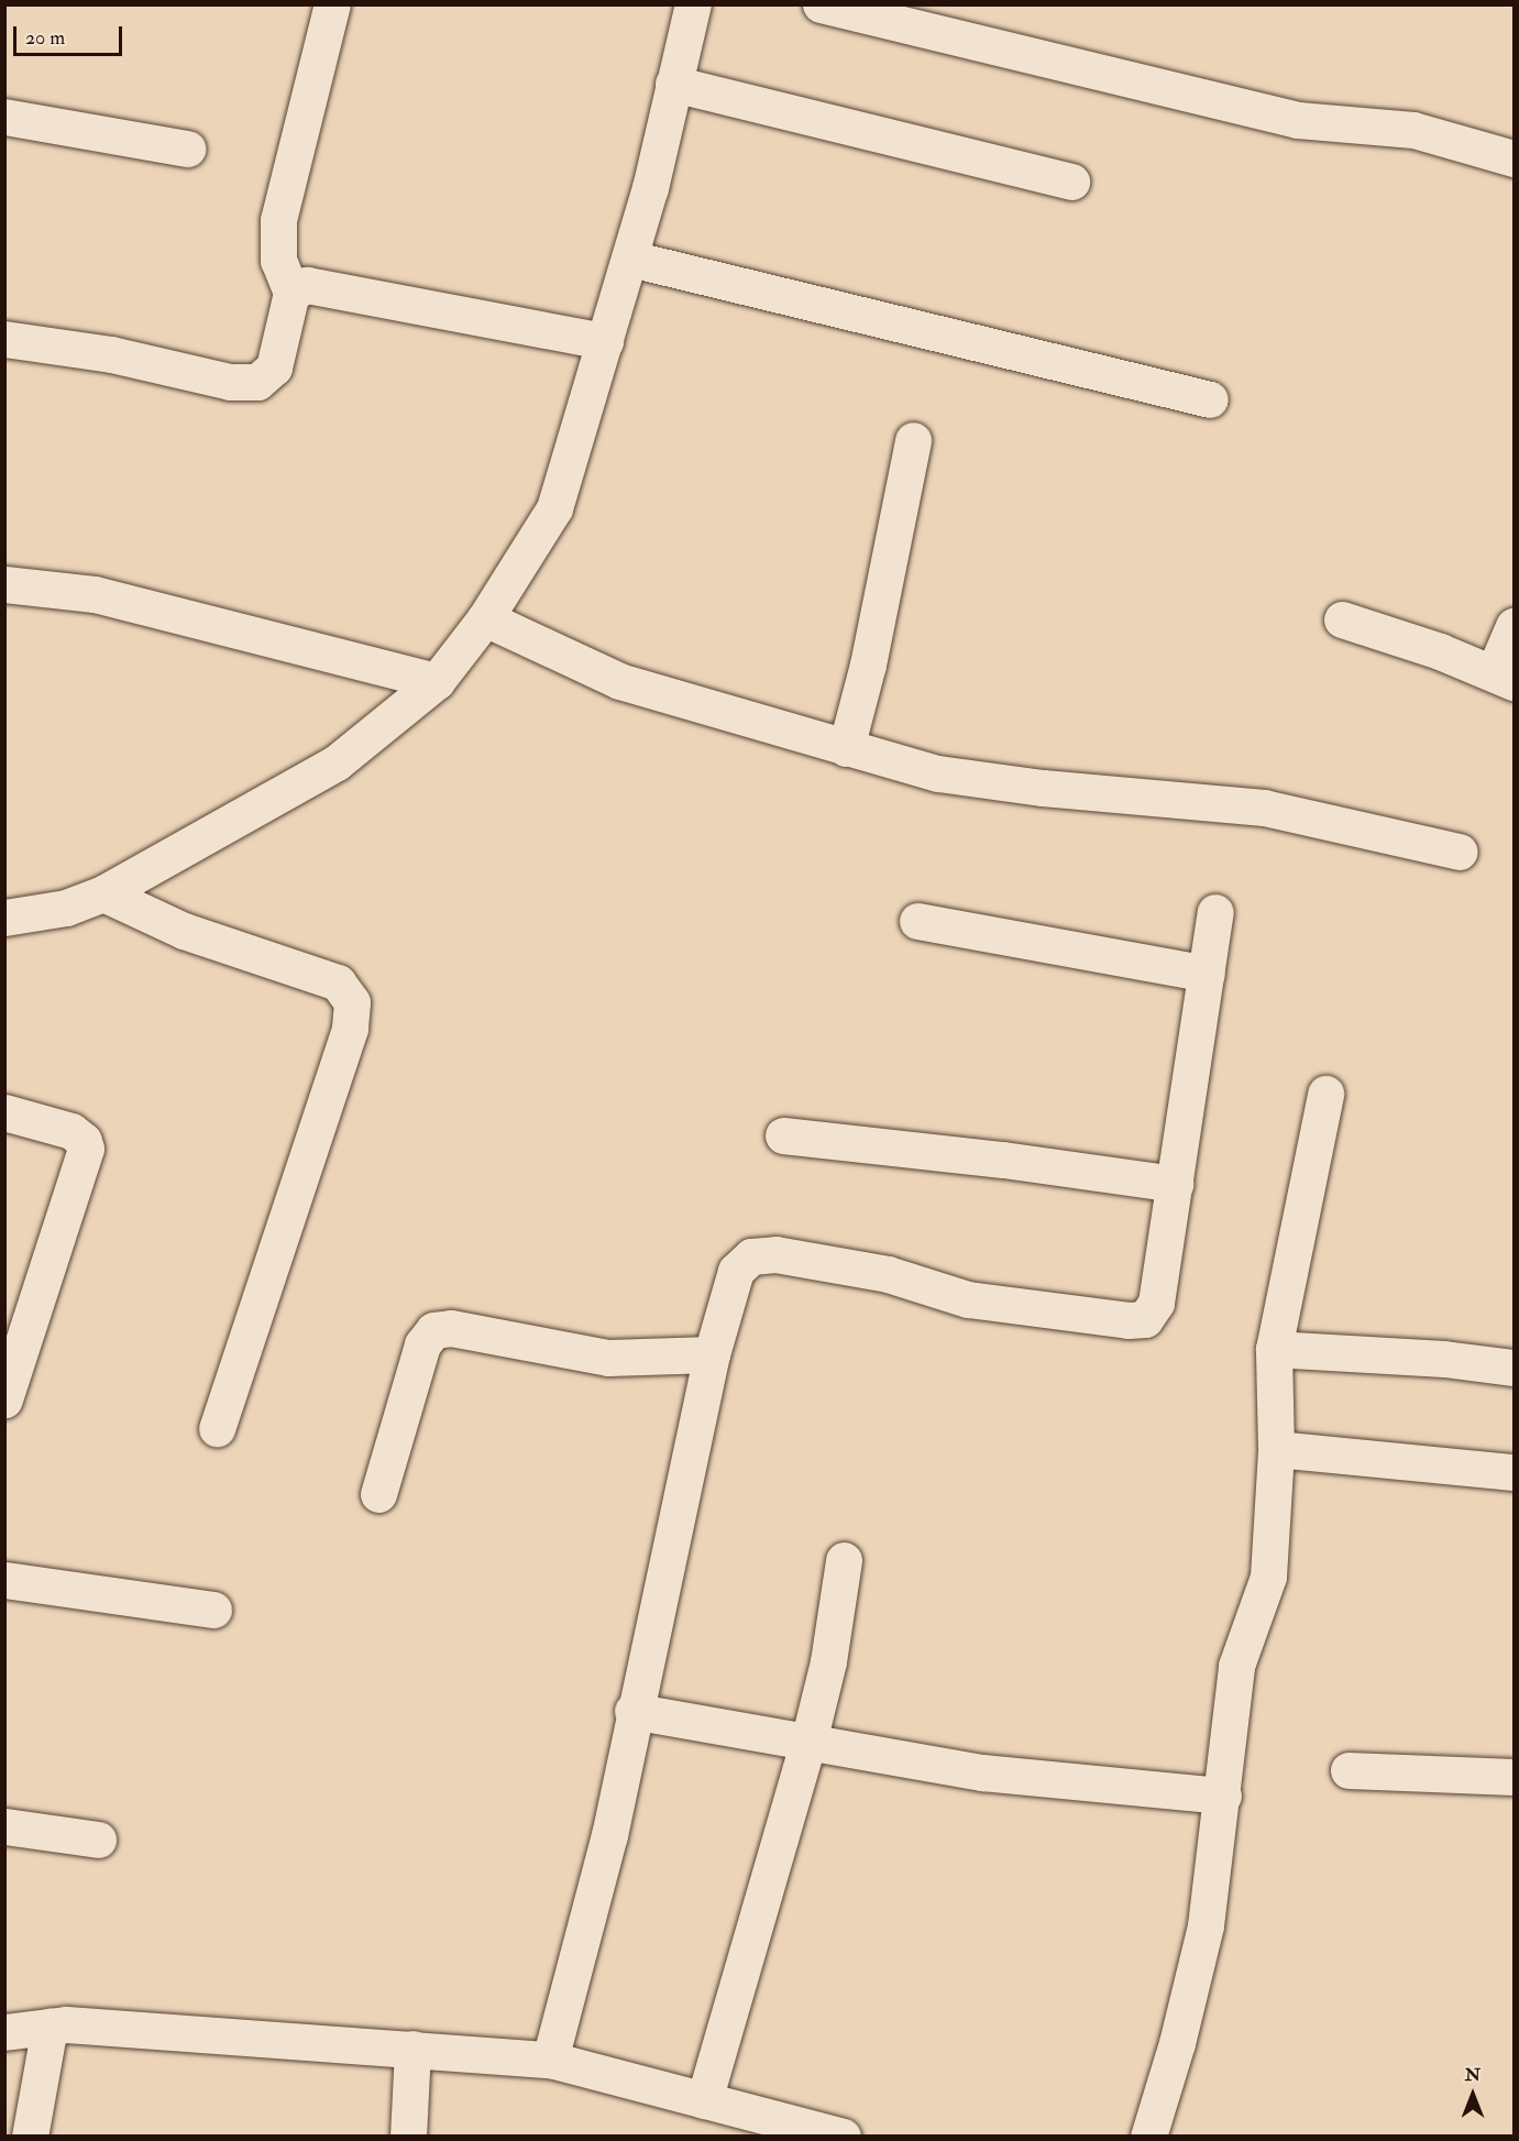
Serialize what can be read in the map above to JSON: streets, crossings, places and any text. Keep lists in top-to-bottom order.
{
  "scale_bar": "20 m",
  "north": "top"
}
